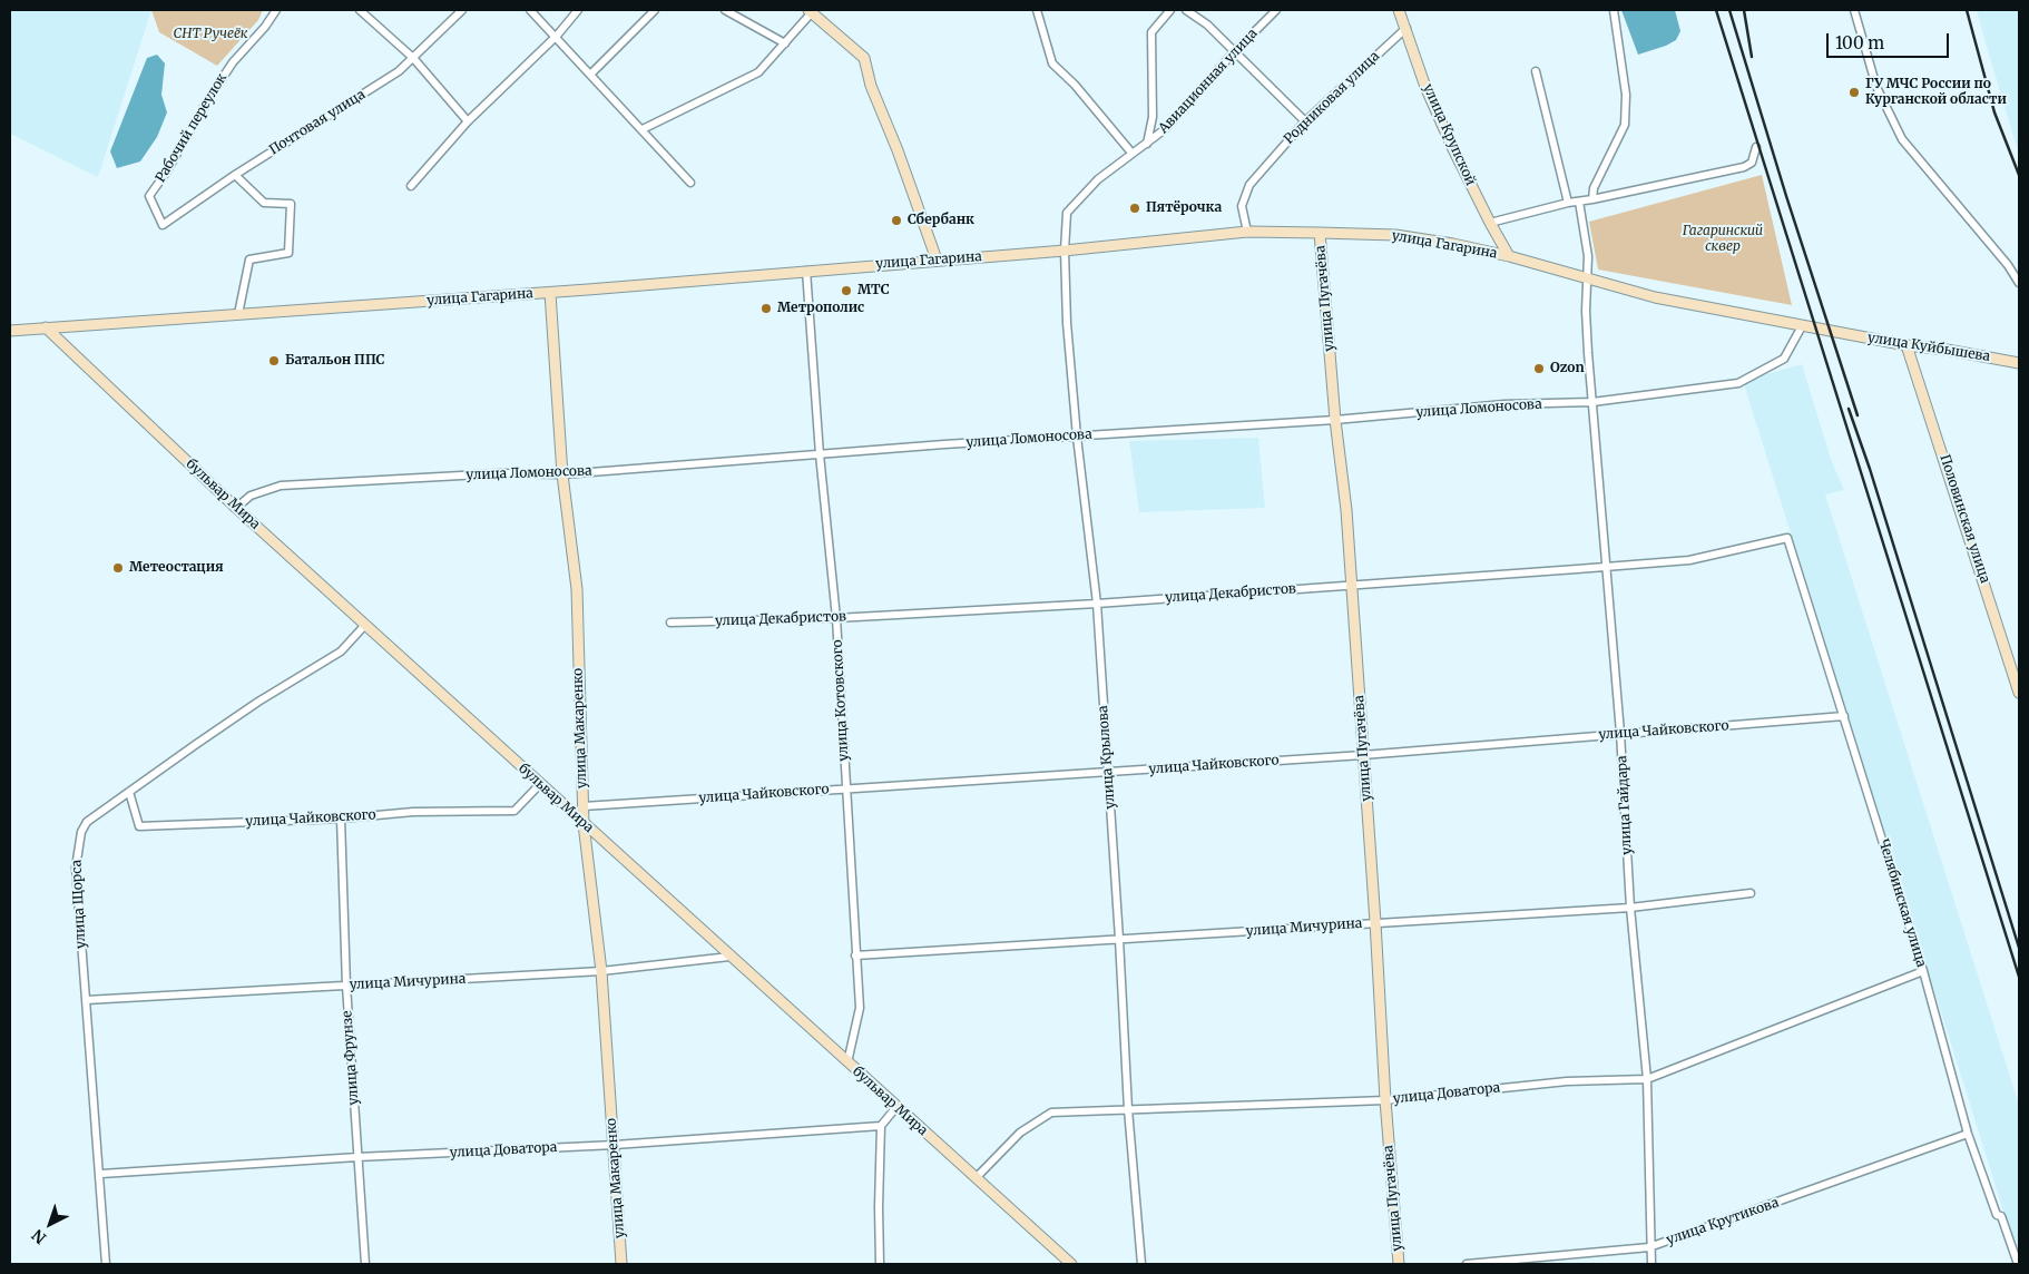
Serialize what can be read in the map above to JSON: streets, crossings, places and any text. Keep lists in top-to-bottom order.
{
  "streets": {
    "main road": [
      "улица Крупской",
      "улица Гагарина",
      "улица Пугачёва",
      "улица Куйбышева",
      "бульвар Мира",
      "Половинская улица",
      "улица Макаренко"
    ],
    "street": [
      "Авиационная улица",
      "Родниковая улица",
      "Почтовая улица",
      "Рабочий переулок",
      "улица Ломоносова",
      "улица Декабристов",
      "улица Котовского",
      "улица Чайковского",
      "улица Крылова",
      "улица Гайдара",
      "Челябинская улица",
      "улица Щорса",
      "улица Мичурина",
      "улица Фрунзе",
      "улица Доватора",
      "улица Крутикова"
    ]
  },
  "crossings": [
    ["Авиационная улица", "улица Гагарина"],
    ["Авиационная улица", "улица Крылова"],
    ["Родниковая улица", "улица Крупской"],
    ["Родниковая улица", "улица Гагарина"],
    ["Почтовая улица", "Рабочий переулок"],
    ["улица Крупской", "улица Гагарина"],
    ["улица Гагарина", "улица Пугачёва"],
    ["улица Гагарина", "улица Куйбышева"],
    ["улица Гагарина", "улица Ломоносова"],
    ["улица Гагарина", "бульвар Мира"],
    ["улица Гагарина", "улица Котовского"],
    ["улица Гагарина", "улица Макаренко"],
    ["улица Гагарина", "улица Крылова"],
    ["улица Гагарина", "улица Гайдара"],
    ["улица Пугачёва", "улица Ломоносова"],
    ["улица Пугачёва", "улица Декабристов"],
    ["улица Пугачёва", "улица Чайковского"],
    ["улица Пугачёва", "улица Мичурина"],
    ["улица Пугачёва", "улица Доватора"],
    ["улица Куйбышева", "Половинская улица"],
    ["улица Ломоносова", "бульвар Мира"],
    ["улица Ломоносова", "улица Котовского"],
    ["улица Ломоносова", "улица Макаренко"],
    ["улица Ломоносова", "улица Крылова"],
    ["улица Ломоносова", "улица Гайдара"],
    ["бульвар Мира", "улица Котовского"],
    ["бульвар Мира", "улица Макаренко"],
    ["бульвар Мира", "улица Чайковского"],
    ["бульвар Мира", "улица Щорса"],
    ["бульвар Мира", "улица Мичурина"],
    ["бульвар Мира", "улица Доватора"],
    ["улица Декабристов", "улица Котовского"],
    ["улица Декабристов", "улица Крылова"],
    ["улица Декабристов", "улица Гайдара"],
    ["улица Декабристов", "Челябинская улица"],
    ["улица Котовского", "улица Чайковского"],
    ["улица Котовского", "улица Мичурина"],
    ["улица Макаренко", "улица Чайковского"],
    ["улица Макаренко", "улица Мичурина"],
    ["улица Макаренко", "улица Доватора"],
    ["улица Чайковского", "улица Крылова"],
    ["улица Чайковского", "улица Гайдара"],
    ["улица Чайковского", "Челябинская улица"],
    ["улица Чайковского", "улица Щорса"],
    ["улица Чайковского", "улица Фрунзе"],
    ["улица Крылова", "улица Мичурина"],
    ["улица Крылова", "улица Доватора"],
    ["улица Гайдара", "улица Мичурина"],
    ["улица Гайдара", "улица Доватора"],
    ["улица Гайдара", "улица Крутикова"],
    ["Челябинская улица", "улица Доватора"],
    ["Челябинская улица", "улица Крутикова"],
    ["улица Щорса", "улица Мичурина"],
    ["улица Щорса", "улица Доватора"],
    ["улица Мичурина", "улица Фрунзе"],
    ["улица Фрунзе", "улица Доватора"]
  ],
  "parks": ["СНТ Ручеёк", "Гагаринский сквер"],
  "places": [
    "ГУ МЧС России по Курганской области",
    "Пятёрочка",
    "Сбербанк",
    "МТС",
    "Метрополис",
    "Батальон ППС",
    "Ozon",
    "Метеостация"
  ],
  "scale_bar": "100 m",
  "north": "bottom left"
}
